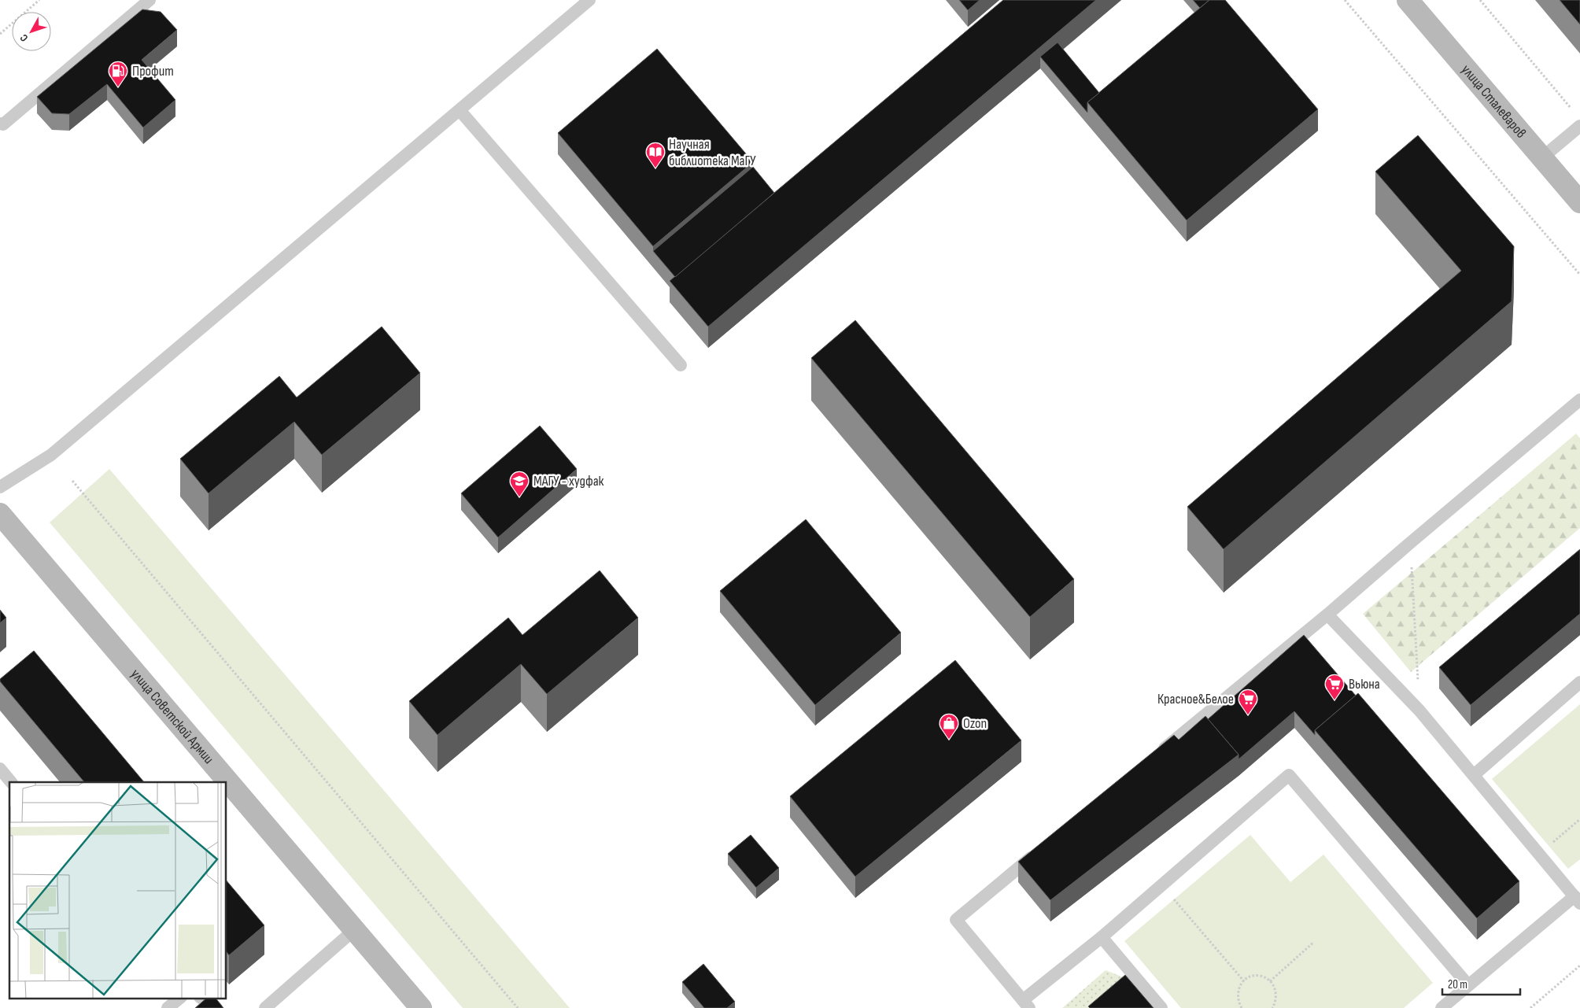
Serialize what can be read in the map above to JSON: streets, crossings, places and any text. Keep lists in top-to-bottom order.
{
  "streets": {
    "main road": ["улица Сталеваров", "улица Советской Армии"]
  },
  "places": {
    "fuel station": ["Профит"],
    "library": ["Научная библиотека МаГУ"],
    "school or university": ["МАГУ - худфак"],
    "supermarket": ["Вьюна", "Красное&Белое"],
    "shop": ["Ozon"]
  },
  "scale_bar": "20 m",
  "north": "bottom left"
}
